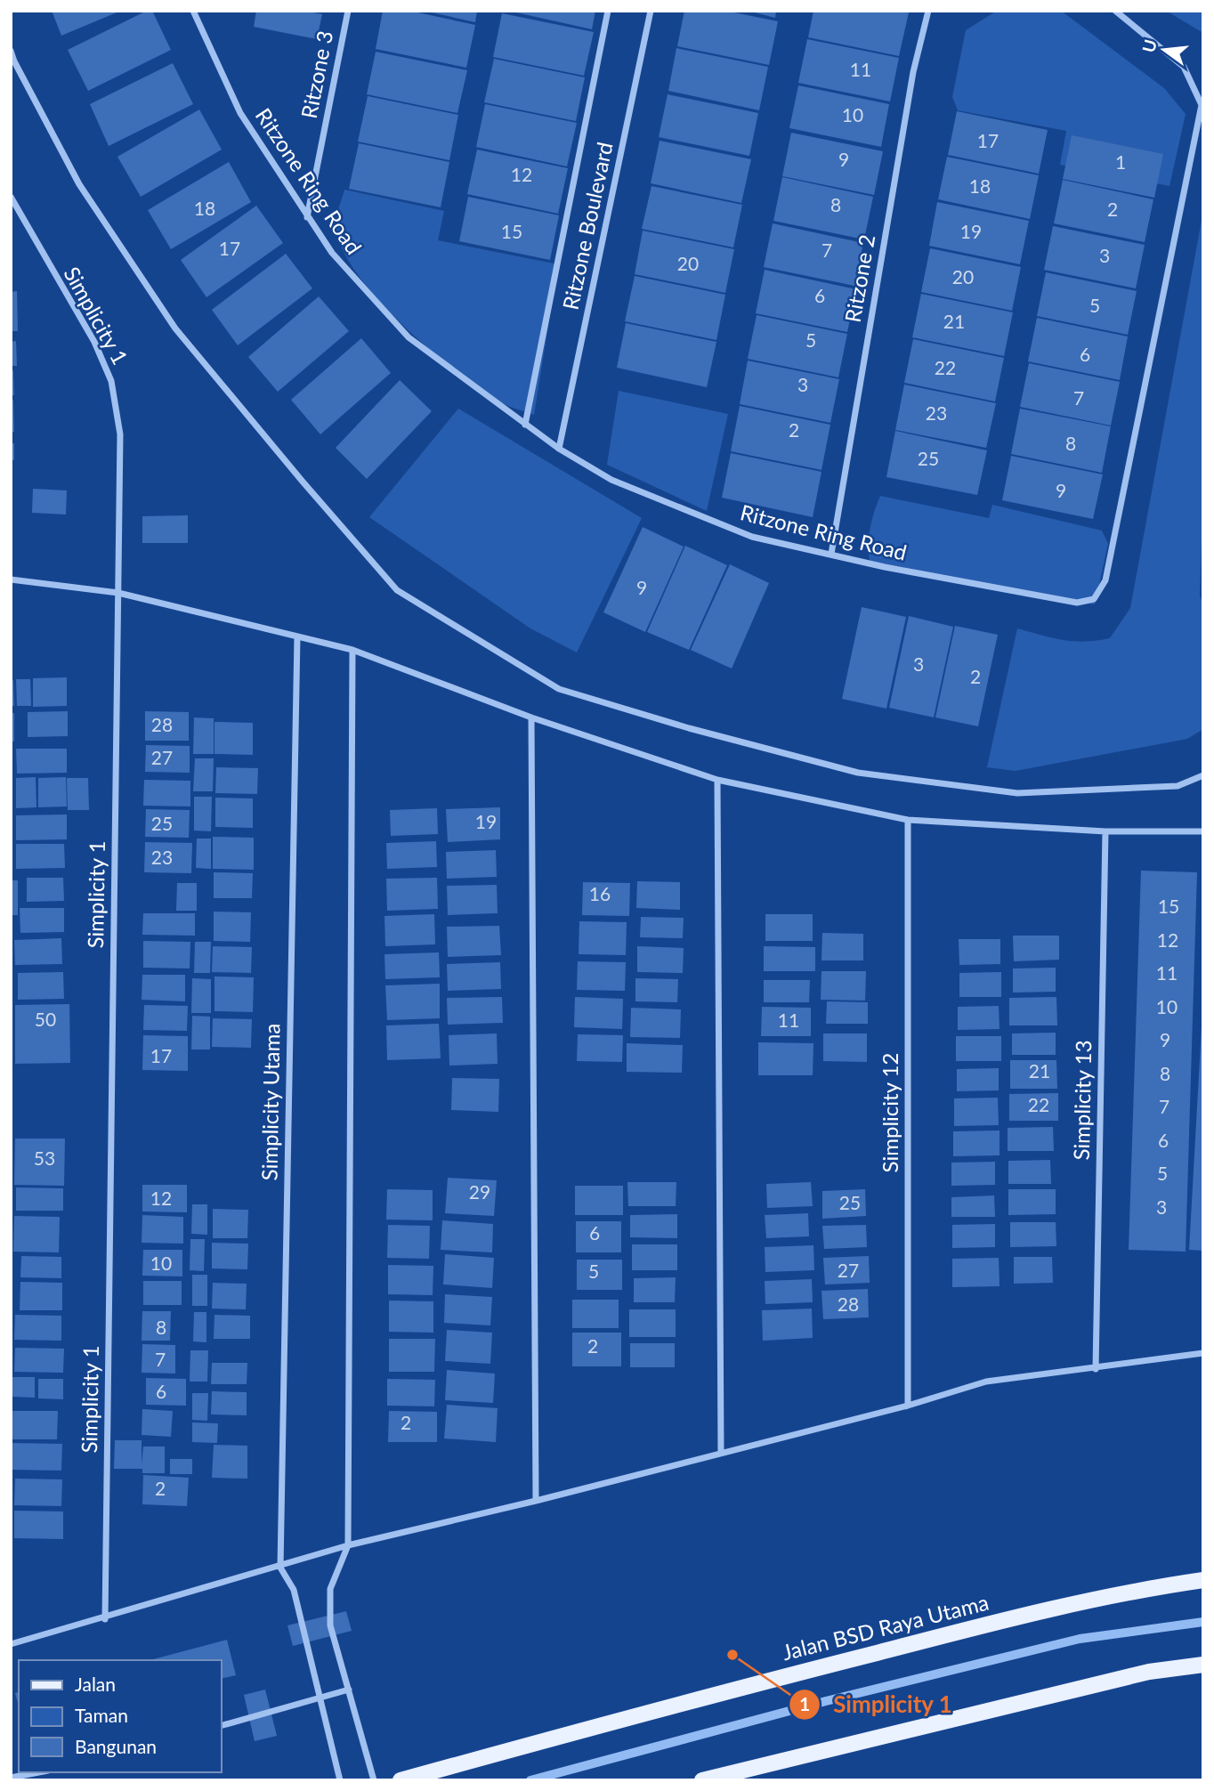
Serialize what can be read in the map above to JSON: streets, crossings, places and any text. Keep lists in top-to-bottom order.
{
  "streets": {
    "main road": ["Jalan BSD Raya Utama"],
    "street": [
      "Ritzone 3",
      "Ritzone Ring Road",
      "Ritzone Boulevard",
      "Ritzone 2",
      "Simplicity 1",
      "Simplicity 13",
      "Simplicity Utama",
      "Simplicity 12"
    ]
  },
  "crossings": [
    ["Ritzone 3", "Ritzone Ring Road"],
    ["Ritzone Ring Road", "Ritzone Boulevard"],
    ["Ritzone Ring Road", "Ritzone 2"]
  ],
  "places": ["Simplicity 1"],
  "house_numbers": [
    "11",
    "10",
    "17",
    "9",
    "1",
    "12",
    "18",
    "8",
    "18",
    "2",
    "15",
    "19",
    "17",
    "7",
    "3",
    "20",
    "20",
    "6",
    "5",
    "21",
    "5",
    "6",
    "22",
    "3",
    "7",
    "23",
    "2",
    "8",
    "25",
    "9",
    "9",
    "3",
    "2",
    "28",
    "27",
    "19",
    "25",
    "23",
    "16",
    "15",
    "12",
    "11",
    "10",
    "50",
    "11",
    "9",
    "17",
    "21",
    "8",
    "22",
    "7",
    "6",
    "53",
    "5",
    "29",
    "12",
    "25",
    "3",
    "6",
    "10",
    "27",
    "5",
    "28",
    "8",
    "2",
    "7",
    "6",
    "2",
    "2"
  ],
  "legend": ["Jalan", "Taman", "Bangunan"],
  "north": "left"
}
